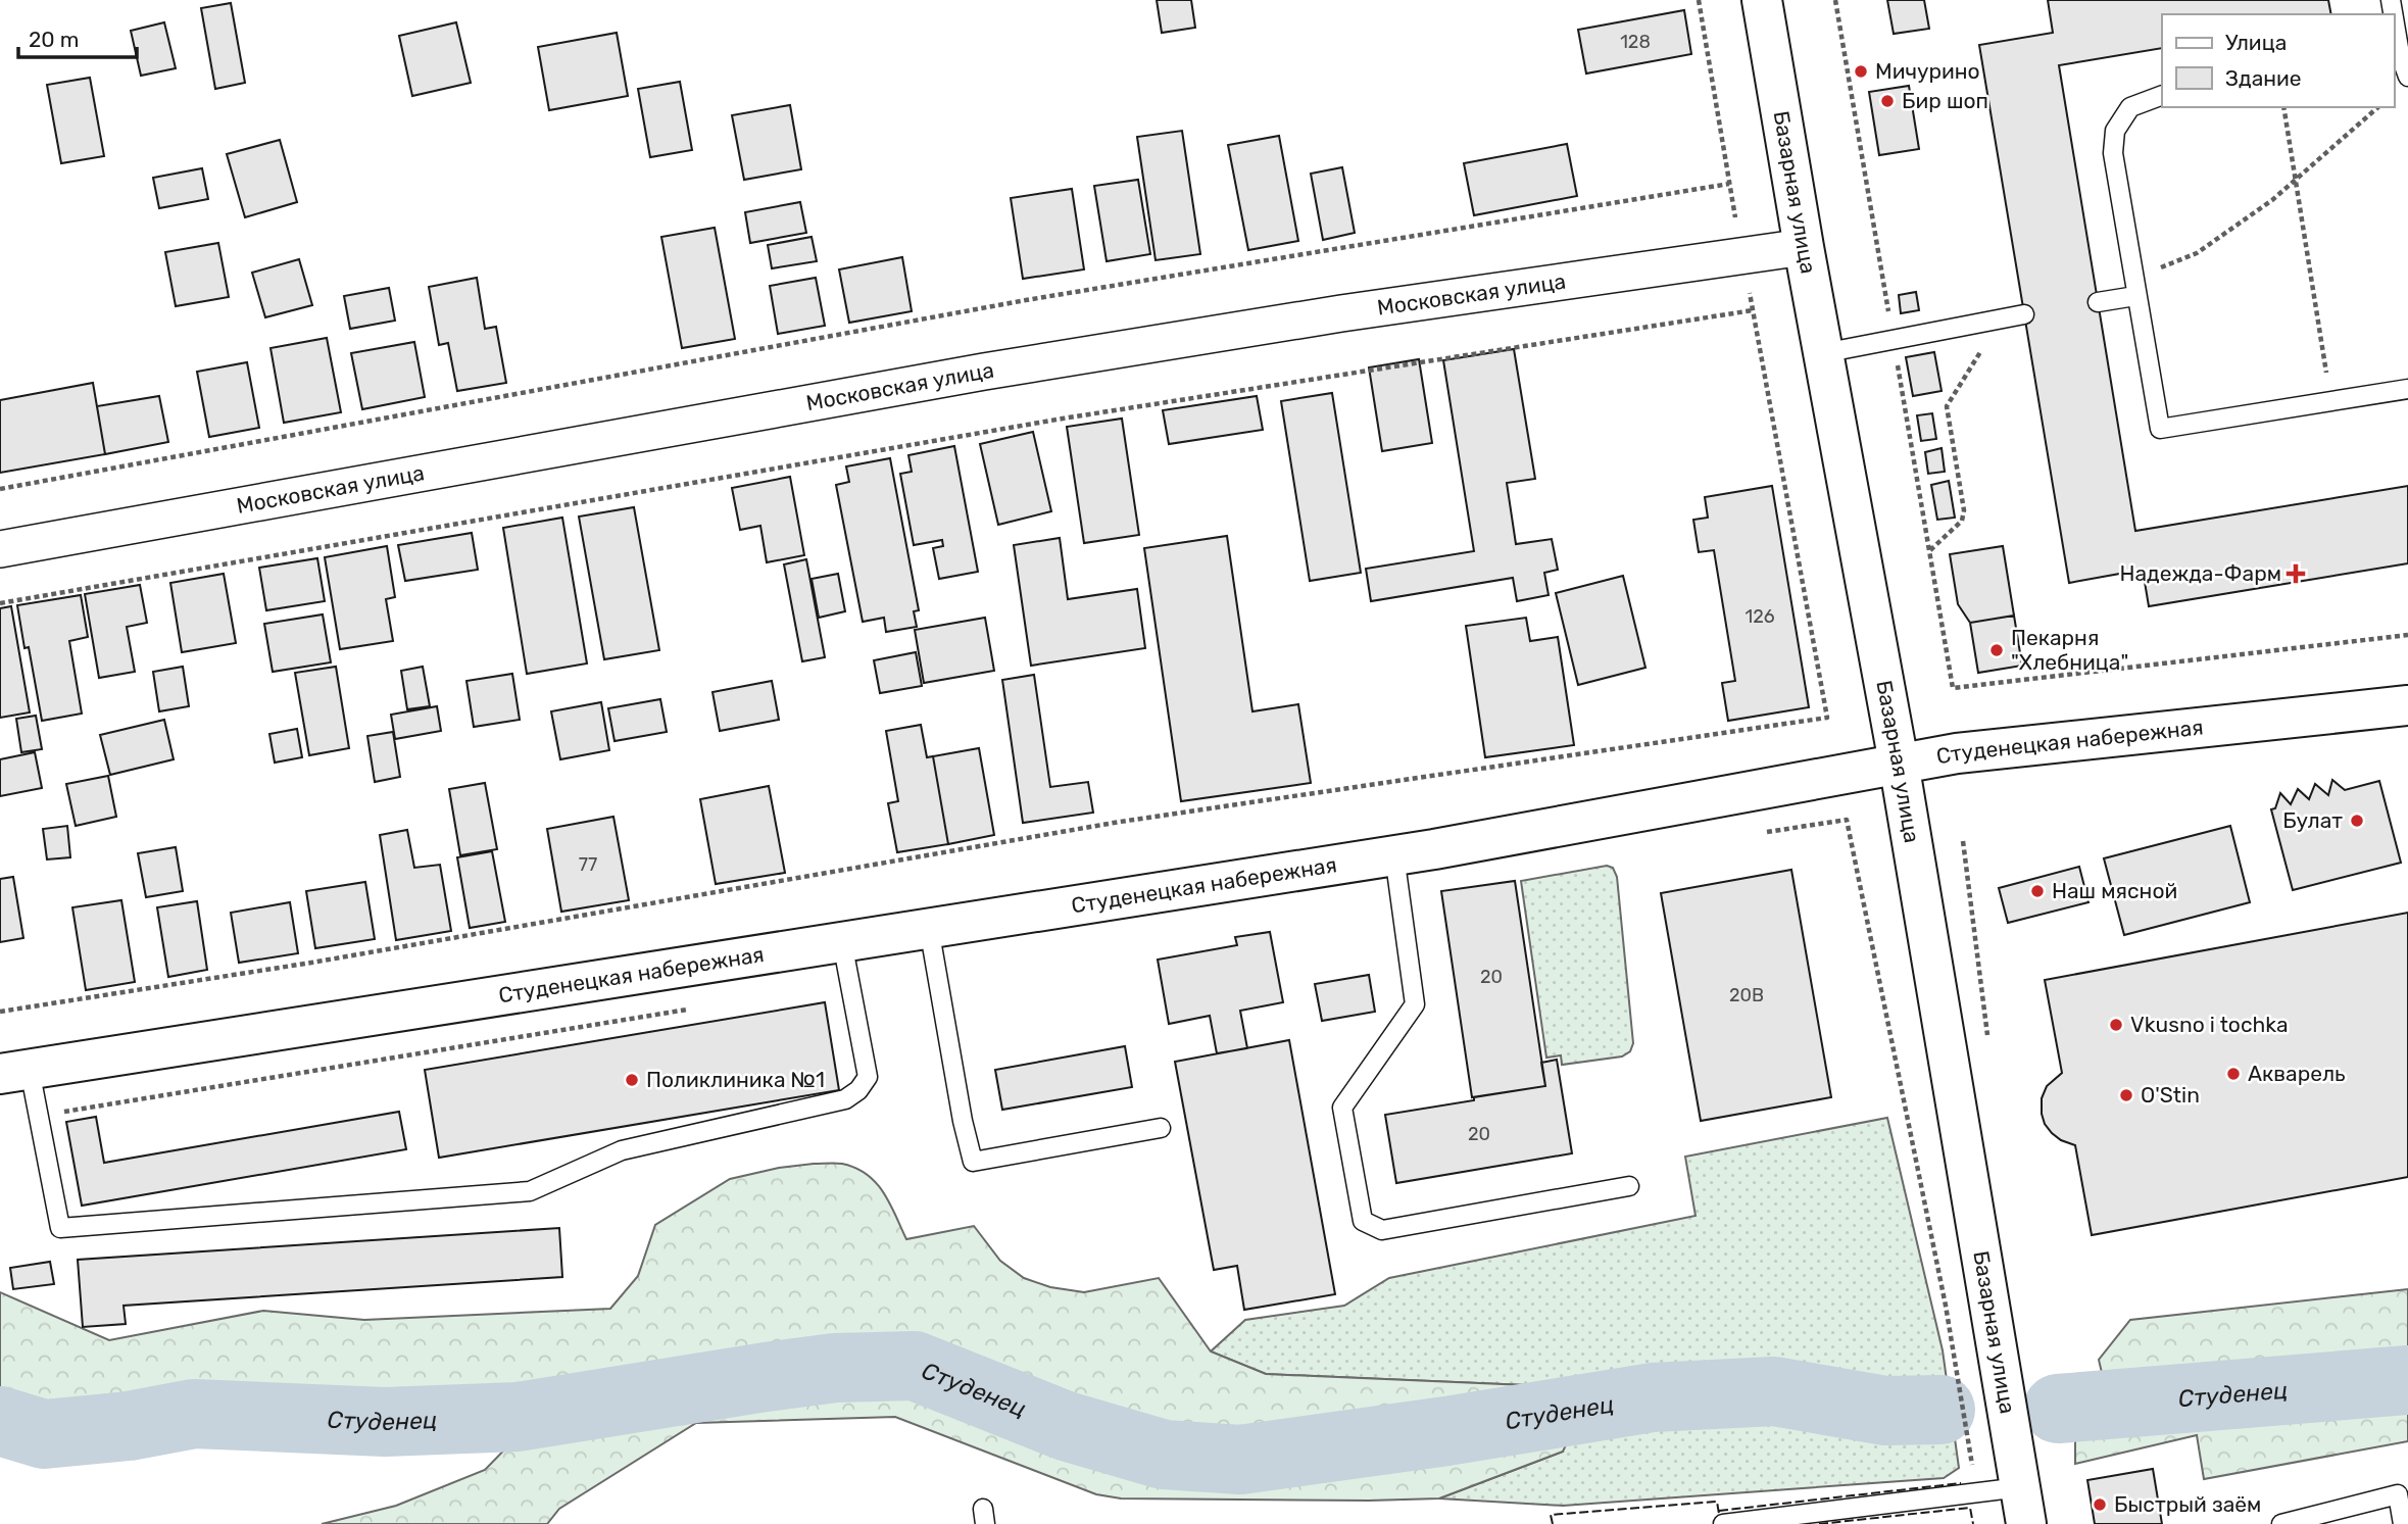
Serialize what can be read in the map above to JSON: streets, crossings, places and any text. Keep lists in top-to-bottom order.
{
  "streets": {
    "street": ["Базарная улица", "Московская улица", "Студенецкая набережная"]
  },
  "crossings": [
    ["Базарная улица", "Московская улица"],
    ["Базарная улица", "Студенецкая набережная"]
  ],
  "water": ["Студенец"],
  "places": {
    "other": [
      "Мичурино",
      "Бир шоп",
      "Пекарня \"Хлебница\"",
      "Булат",
      "Наш мясной",
      "Vkusno i tochka",
      "Акварель",
      "Поликлиника №1",
      "O'Stin",
      "Быстрый заём"
    ],
    "health": ["Надежда-Фарм"]
  },
  "house_numbers": [
    "128",
    "126",
    "77",
    "20",
    "20В",
    "20"
  ],
  "legend": ["Улица", "Здание"],
  "scale_bar": "20 m"
}
